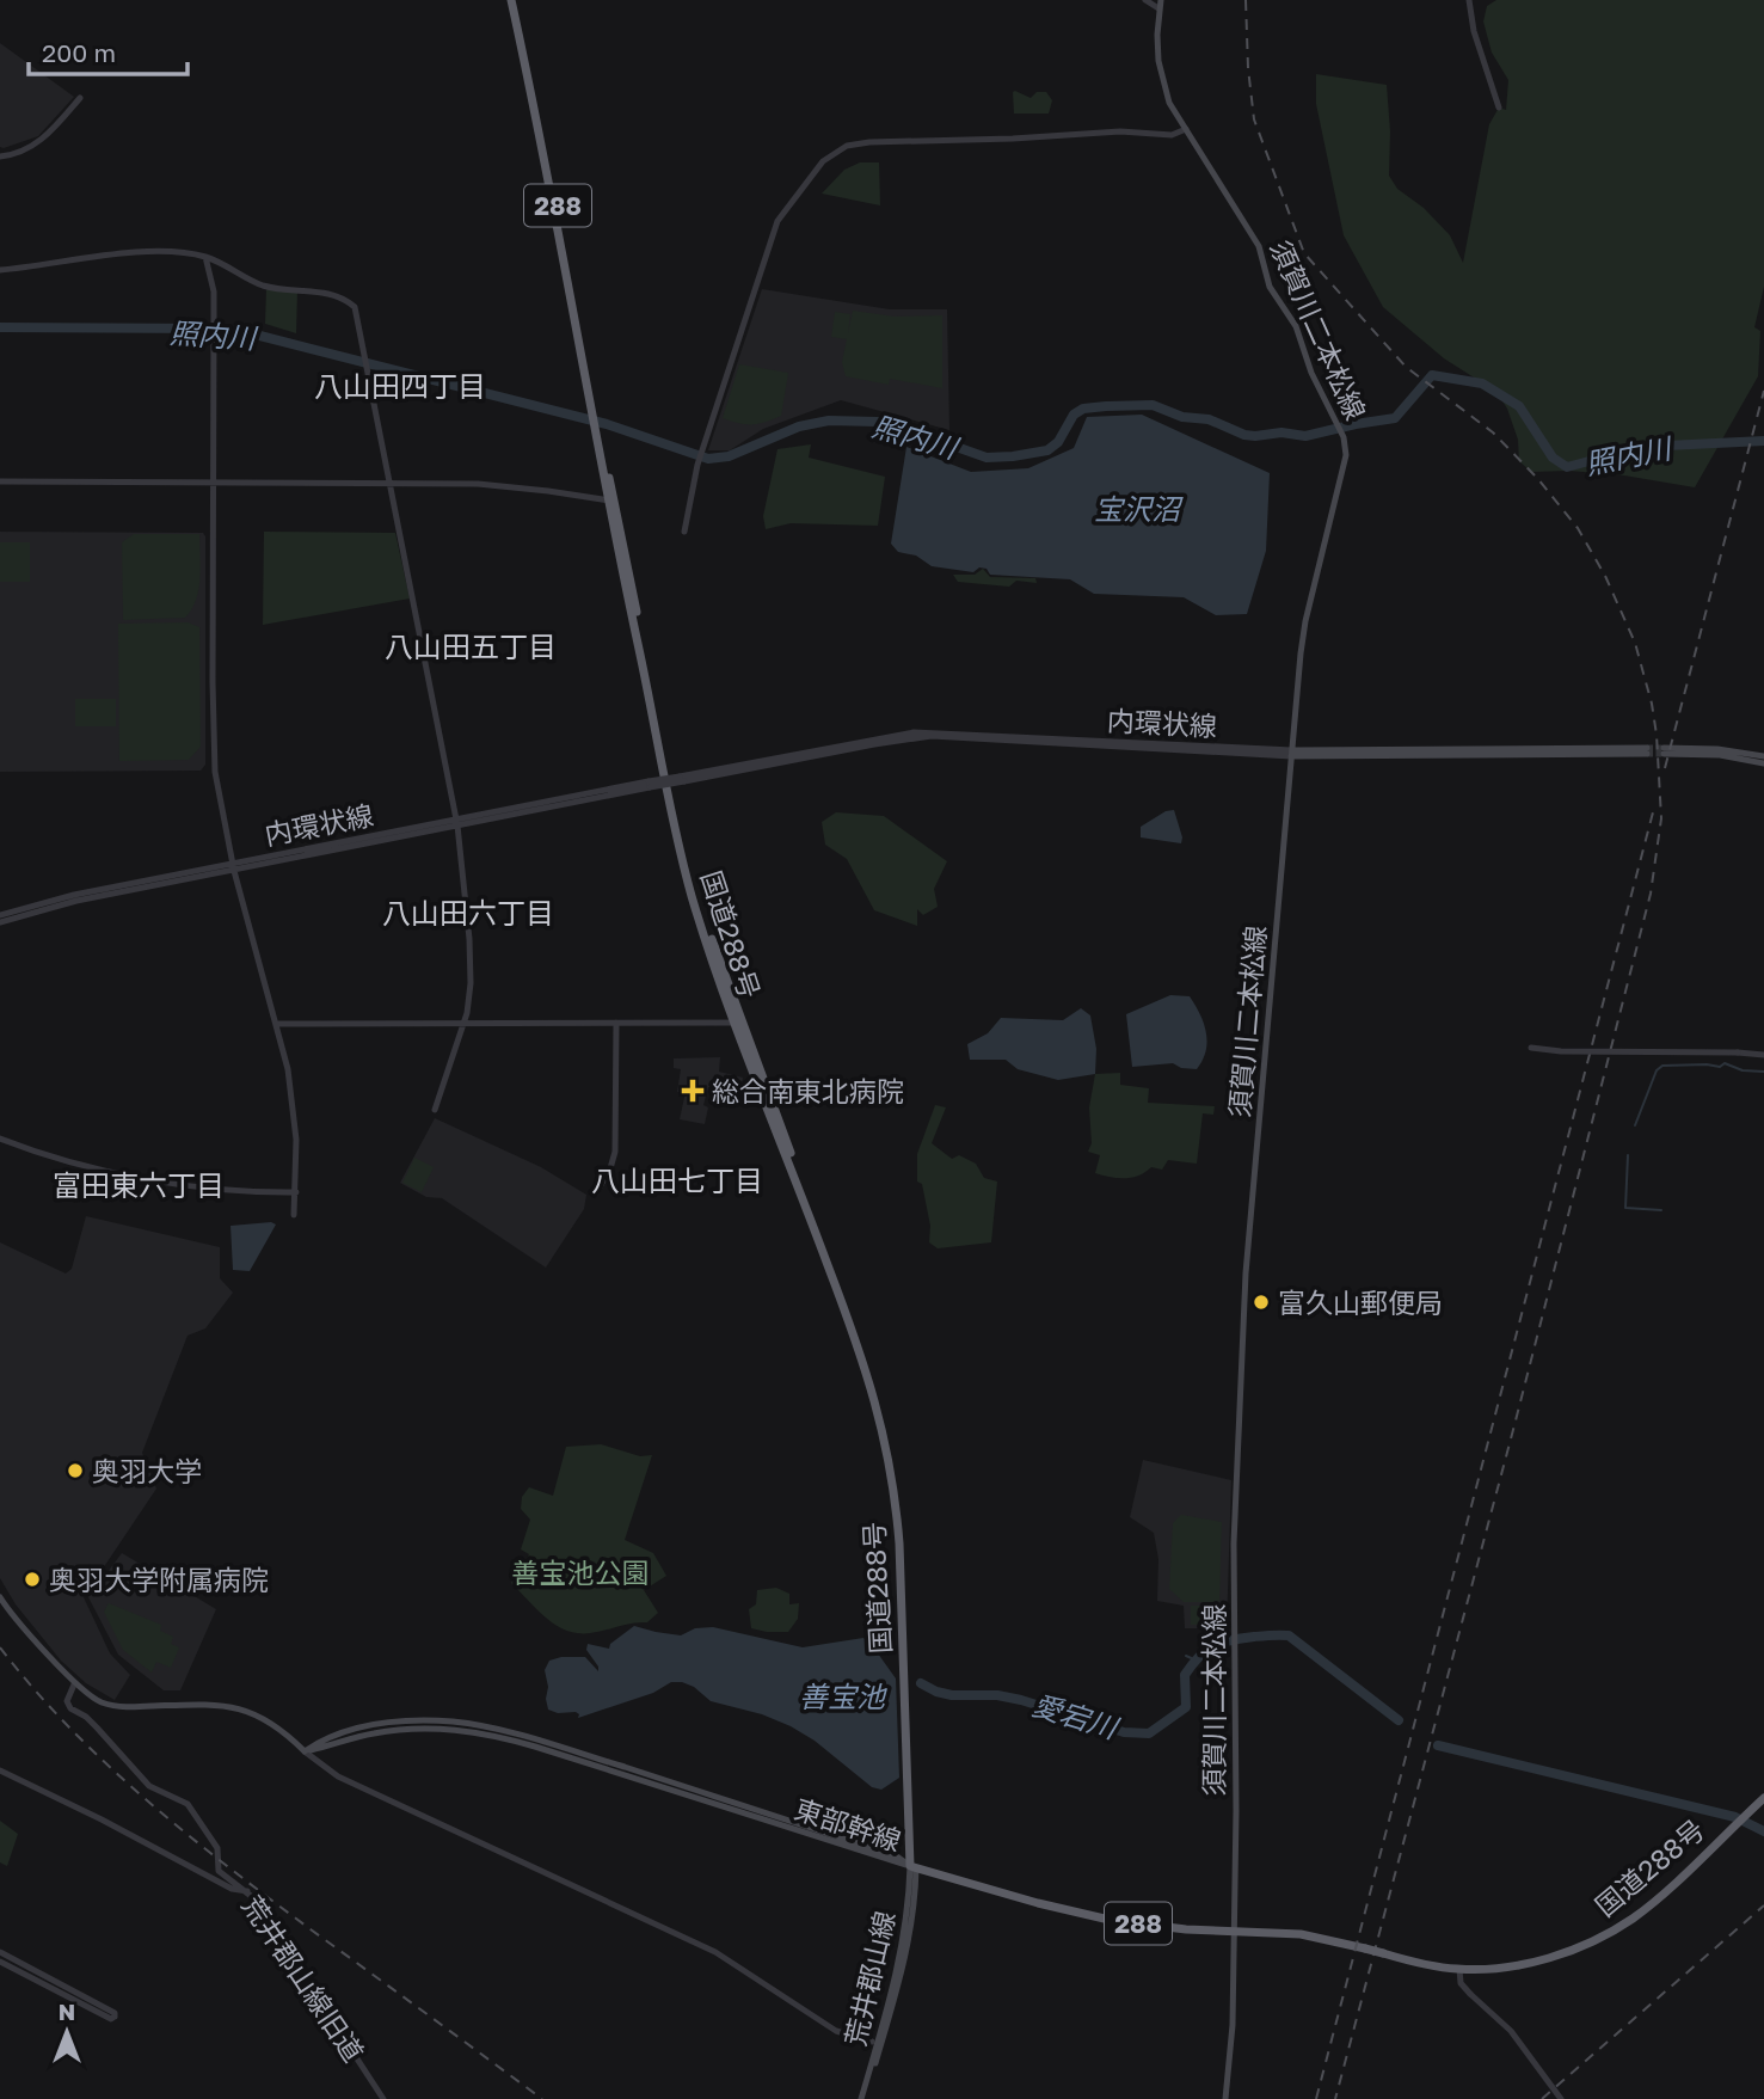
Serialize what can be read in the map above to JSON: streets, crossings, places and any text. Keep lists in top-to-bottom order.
{
  "streets": {
    "highway": ["288", "国道288号"],
    "main road": [
      "須賀川二本松線",
      "内環状線",
      "東部幹線",
      "荒井郡山線"
    ],
    "street": ["荒井郡山線旧道"]
  },
  "crossings": [
    ["須賀川二本松線", "内環状線"],
    ["須賀川二本松線", "国道288号"],
    ["国道288号", "東部幹線"],
    ["国道288号", "荒井郡山線"],
    ["東部幹線", "荒井郡山線"]
  ],
  "districts": [
    "八山田四丁目",
    "八山田五丁目",
    "八山田六丁目",
    "八山田七丁目",
    "富田東六丁目"
  ],
  "water": [
    "照内川",
    "宝沢沼",
    "善宝池",
    "愛宕川"
  ],
  "parks": ["善宝池公園"],
  "places": {
    "health": ["総合南東北病院"],
    "other": ["富久山郵便局", "奥羽大学", "奥羽大学附属病院"]
  },
  "scale_bar": "200 m",
  "north": "top"
}
